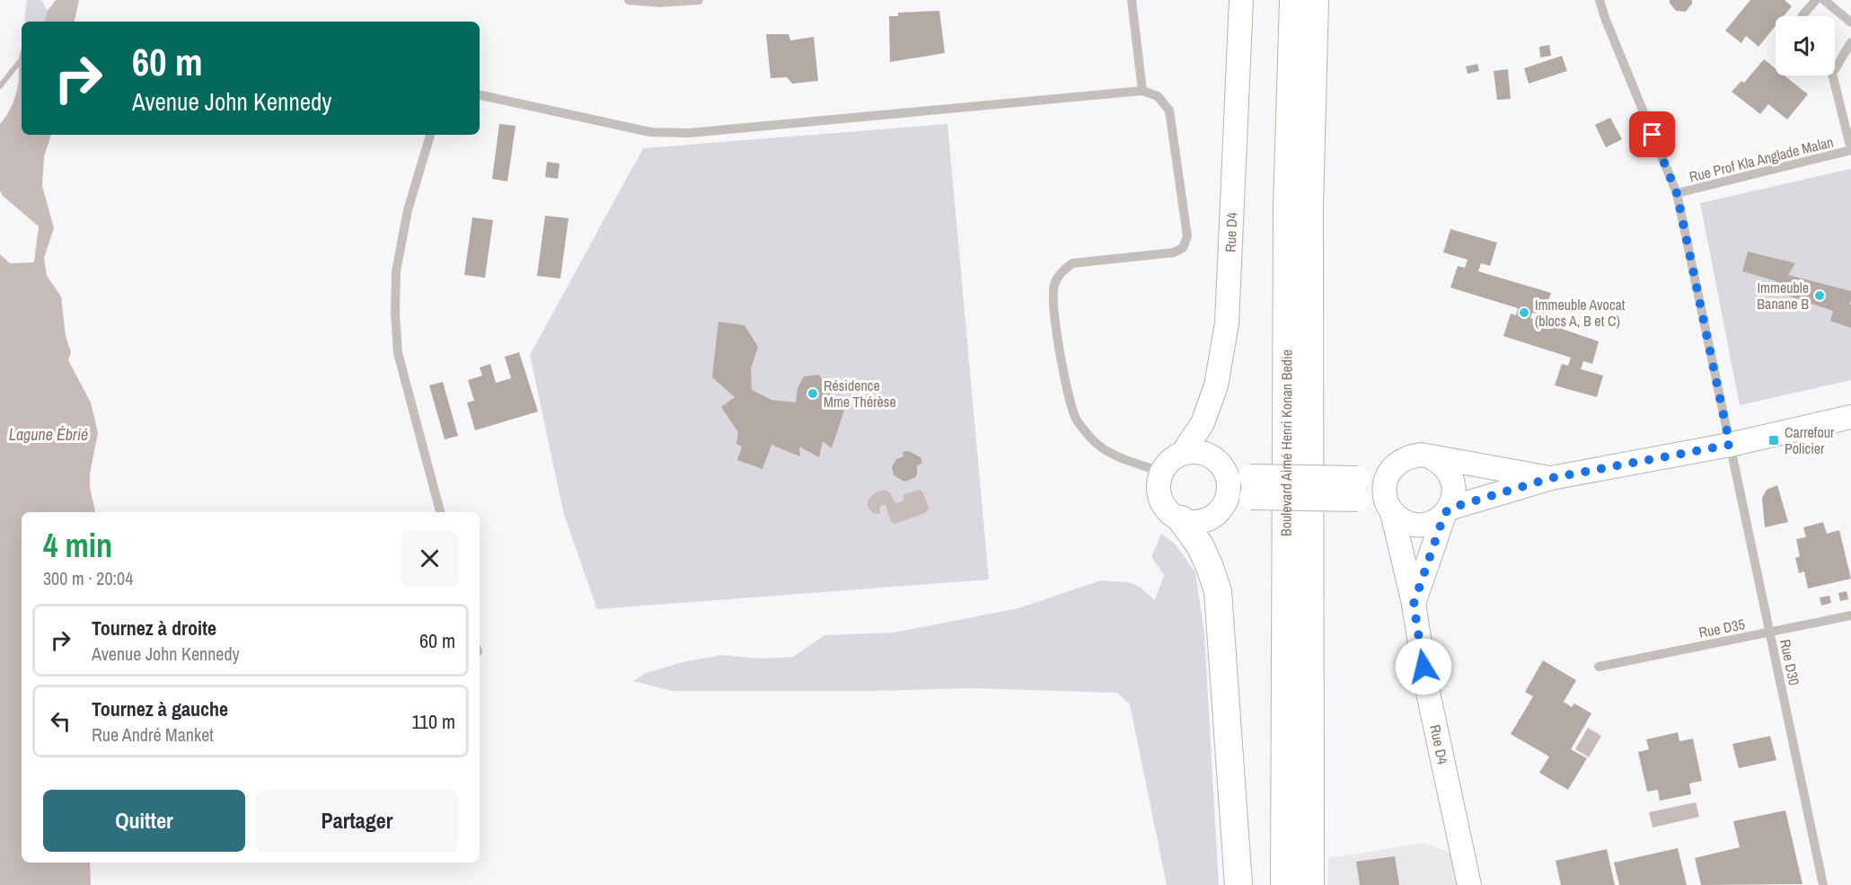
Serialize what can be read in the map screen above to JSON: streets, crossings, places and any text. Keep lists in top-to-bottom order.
{
  "streets": {
    "highway": ["Boulevard Aimé Henri Konan Bedie"],
    "main road": ["Rue D4"],
    "street": ["Rue Prof Kla Anglade Malan", "Rue D35", "Rue D30"]
  },
  "crossings": [
    ["Rue Prof Kla Anglade Malan", "Rue D30"],
    ["Rue D35", "Rue D30"]
  ],
  "water": ["Lagune Ébrié"],
  "places": {
    "other": ["Immeuble Banane B", "Immeuble Avocat (blocs A, B et C)", "Résidence Mme Thérèse"],
    "transit": ["Carrefour Policier"]
  },
  "page": {
    "turn": ["60 m", "Avenue John Kennedy"],
    "heading": ["4 min", "300 m · 20:04"],
    "list": [
      {
        "name": "Tournez à droite",
        "note": "Avenue John Kennedy",
        "value": "60 m"
      },
      {
        "name": "Tournez à gauche",
        "note": "Rue André Manket",
        "value": "110 m"
      }
    ],
    "buttons": ["Quitter", "Partager"]
  }
}
